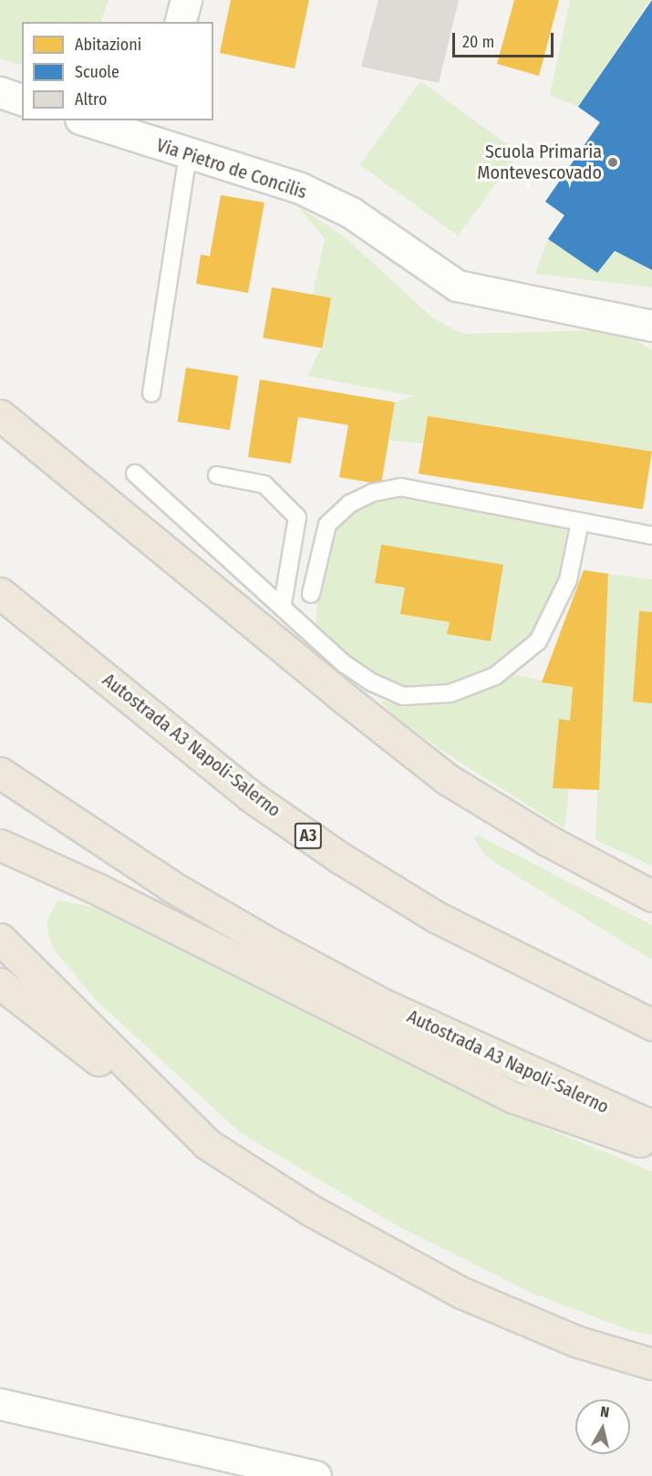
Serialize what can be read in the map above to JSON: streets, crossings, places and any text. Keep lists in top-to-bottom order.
{
  "streets": {
    "highway": ["Autostrada A3 Napoli-Salerno", "A3"],
    "street": ["Via Pietro de Concilis"]
  },
  "places": ["Scuola Primaria Montevescovado"],
  "legend": ["Abitazioni", "Scuole", "Altro"],
  "scale_bar": "20 m",
  "north": "top"
}
